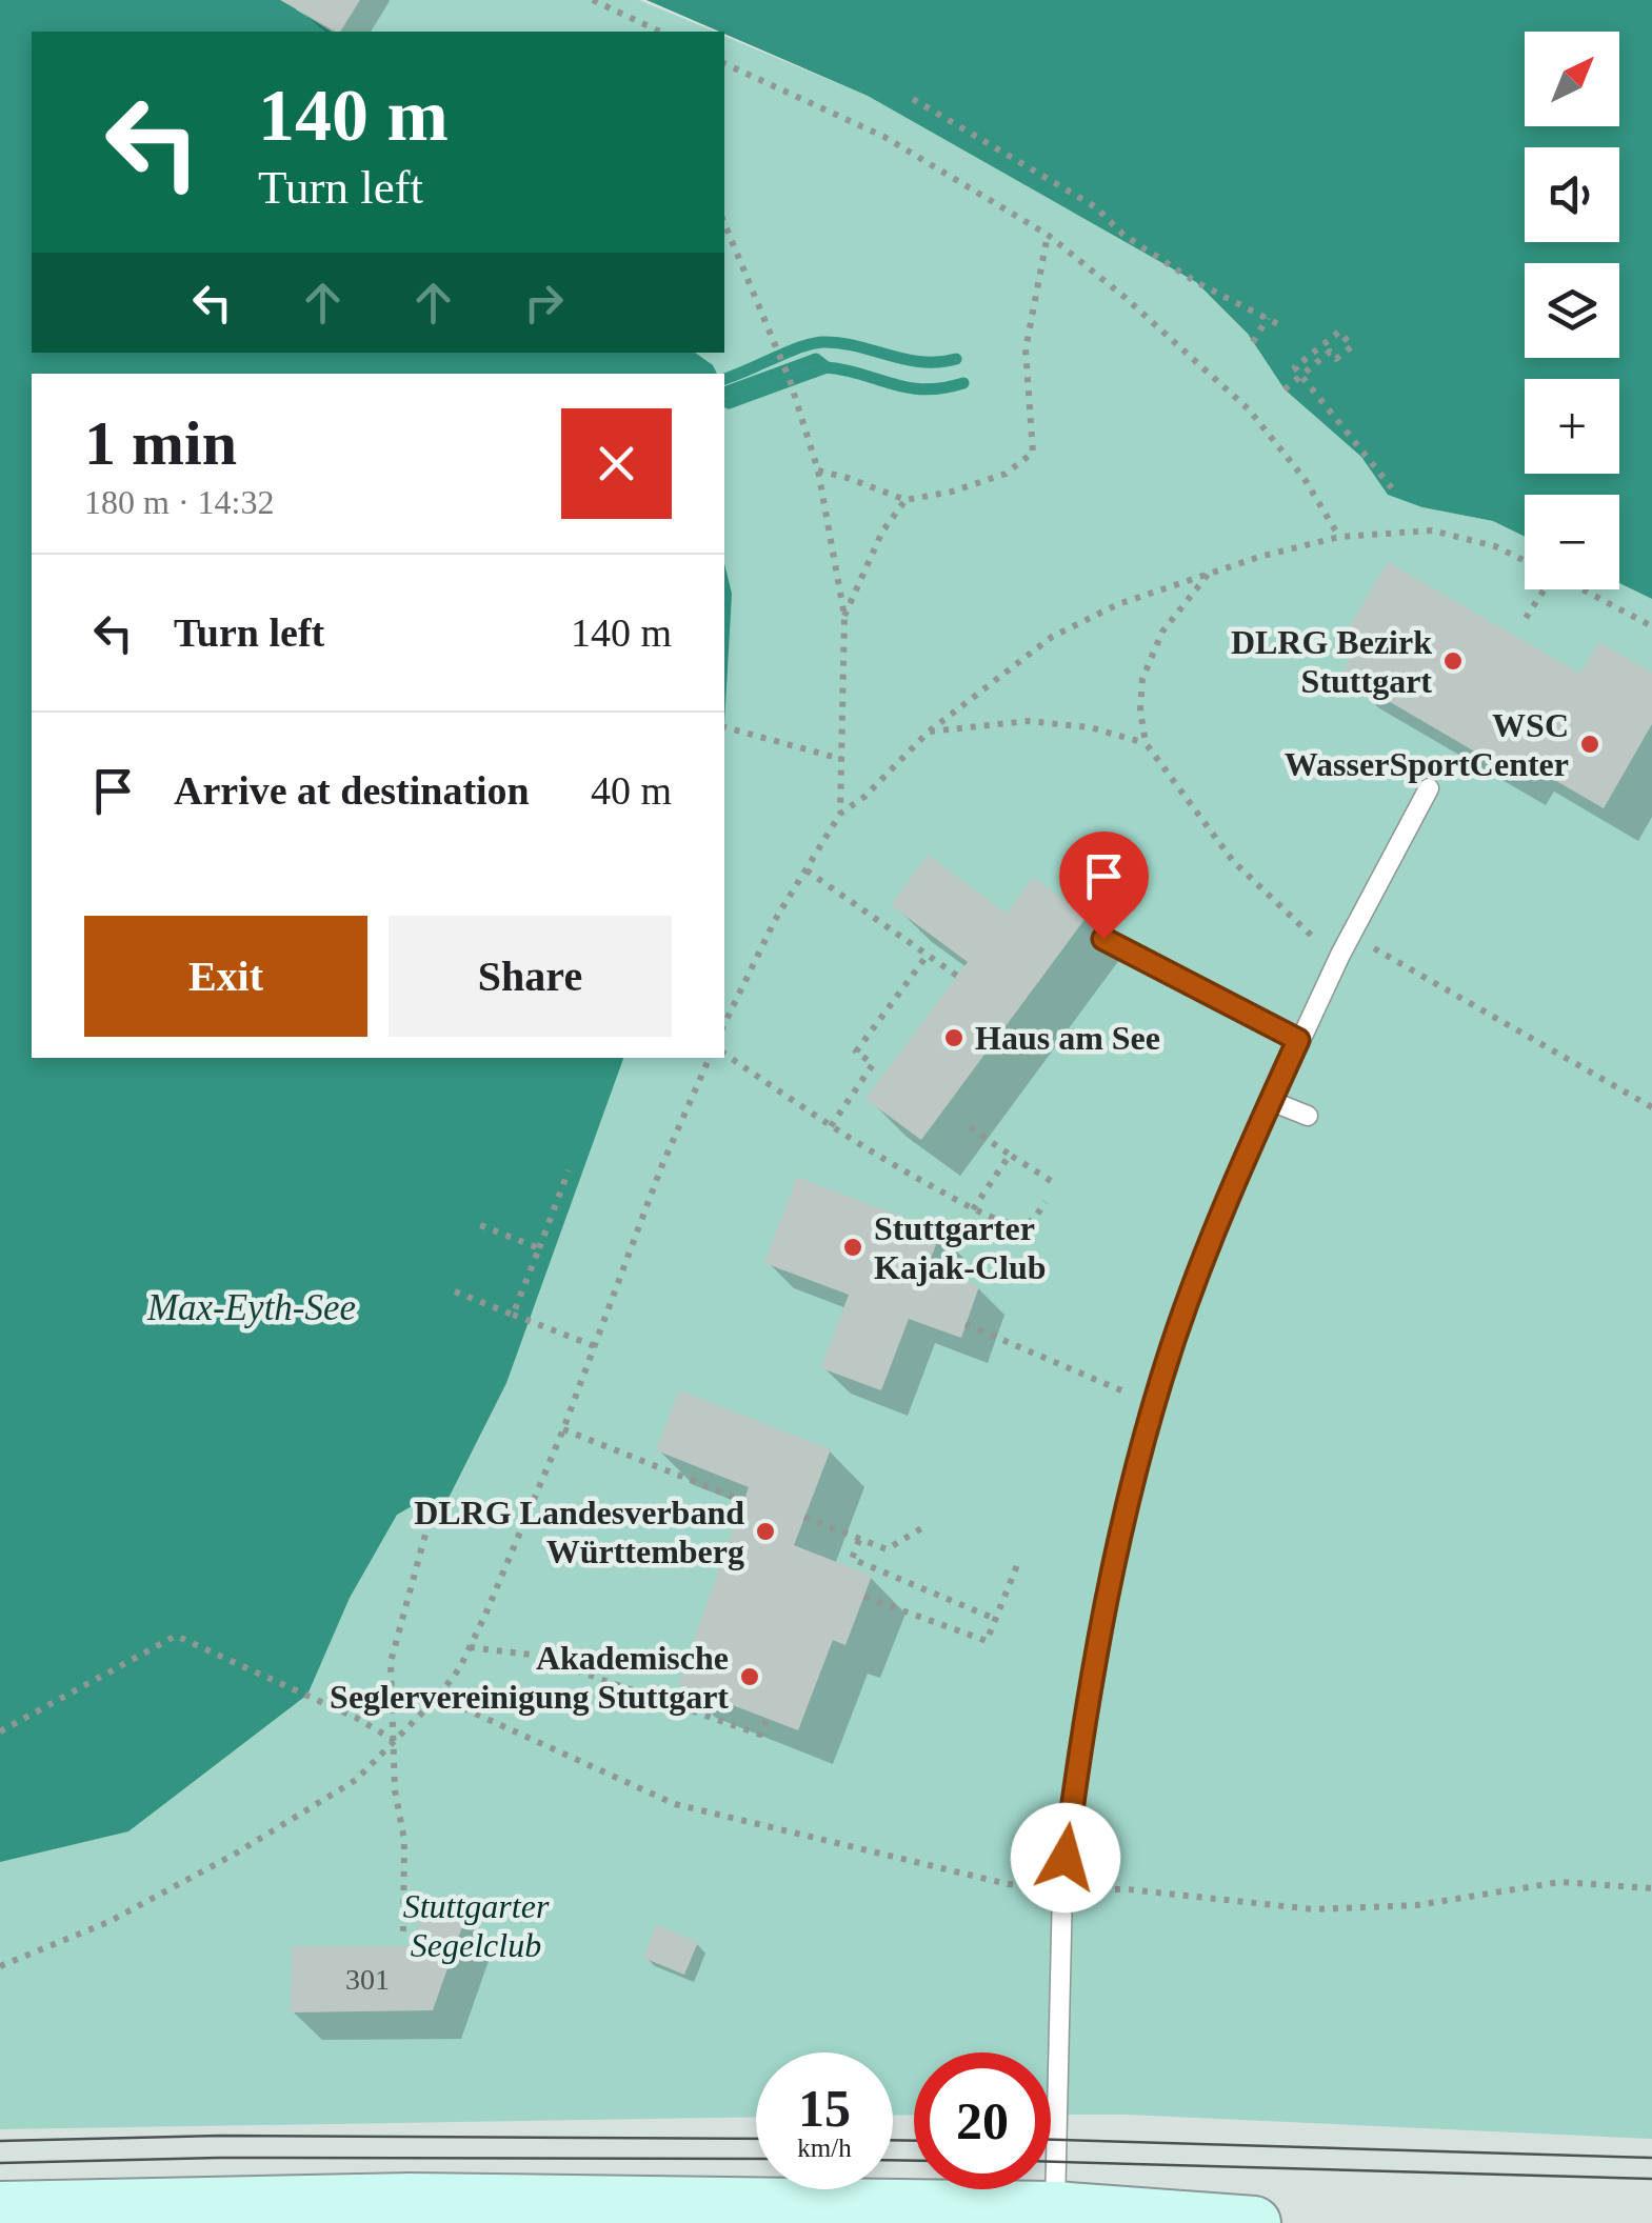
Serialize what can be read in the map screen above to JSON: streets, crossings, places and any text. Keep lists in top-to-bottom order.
{
  "water": ["Max-Eyth-See"],
  "parks": ["Stuttgarter Segelclub"],
  "places": [
    "DLRG Bezirk Stuttgart",
    "WSC WasserSportCenter",
    "Haus am See",
    "Stuttgarter Kajak-Club",
    "DLRG Landesverband Württemberg",
    "Akademische Seglervereinigung Stuttgart"
  ],
  "house_numbers": ["301"],
  "north": "top right",
  "page": {
    "map_buttons": ["+", "−"],
    "turn": ["140 m", "Turn left"],
    "heading": ["1 min", "180 m · 14:32"],
    "list": [
      {
        "name": "Turn left",
        "value": "140 m"
      },
      {
        "name": "Arrive at destination",
        "value": "40 m"
      }
    ],
    "buttons": ["Exit", "Share"],
    "speed": "15 km/h",
    "limit": "20"
  }
}
